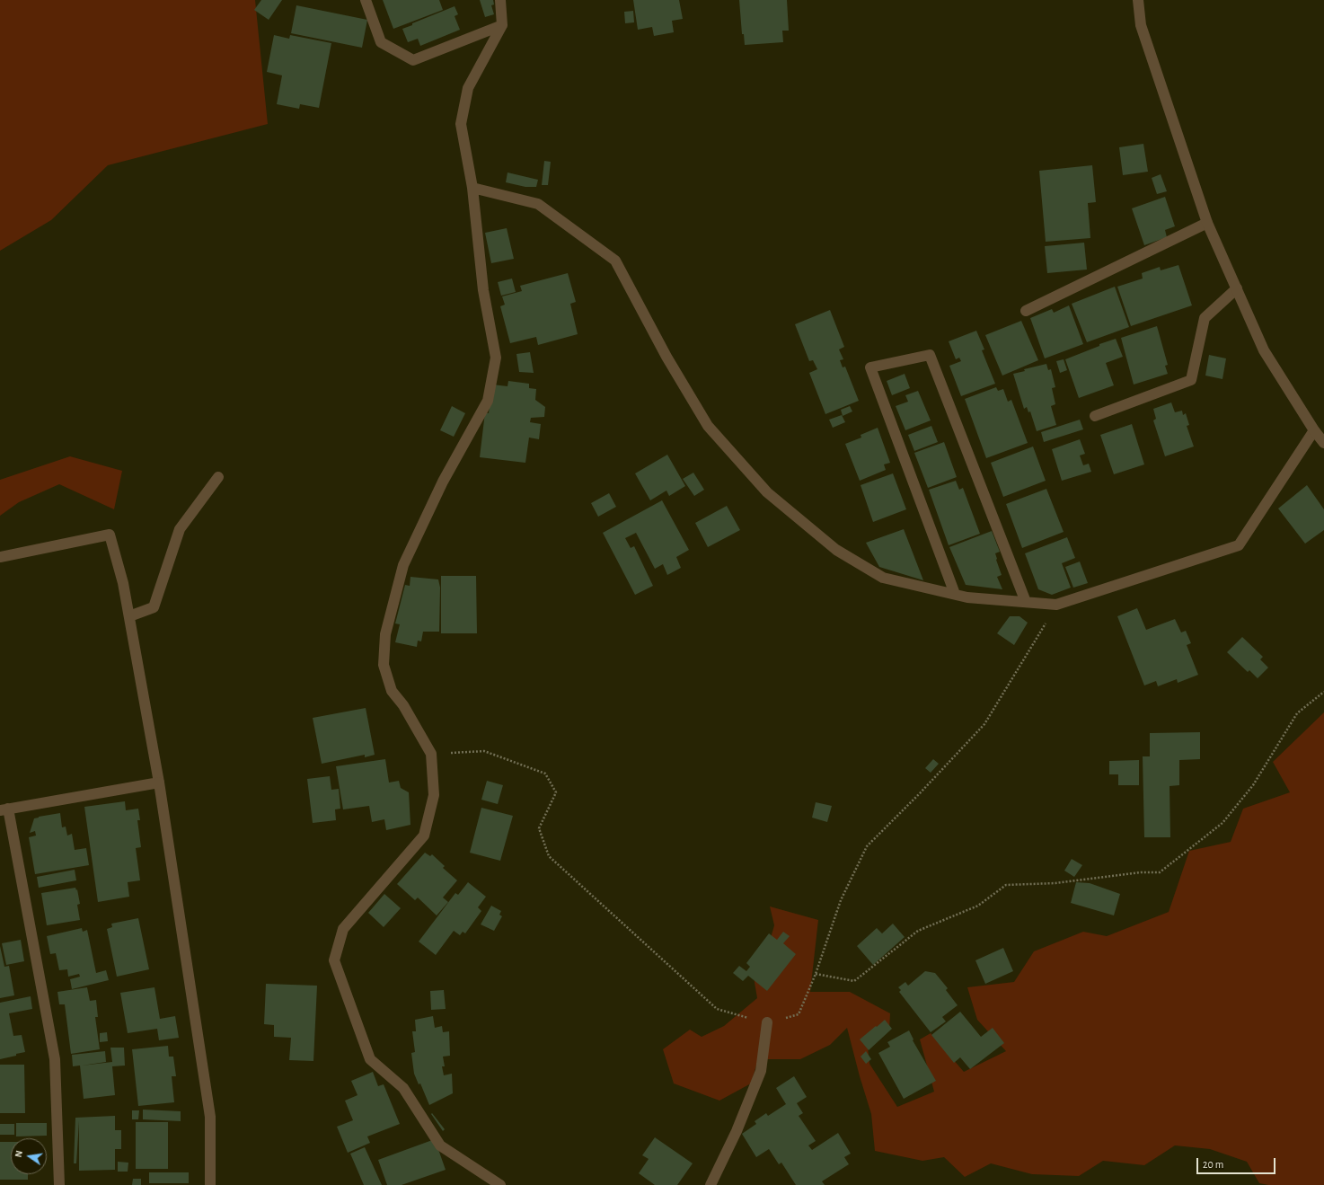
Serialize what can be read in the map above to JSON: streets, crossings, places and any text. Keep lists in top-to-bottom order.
{
  "scale_bar": "20 m",
  "north": "left"
}
